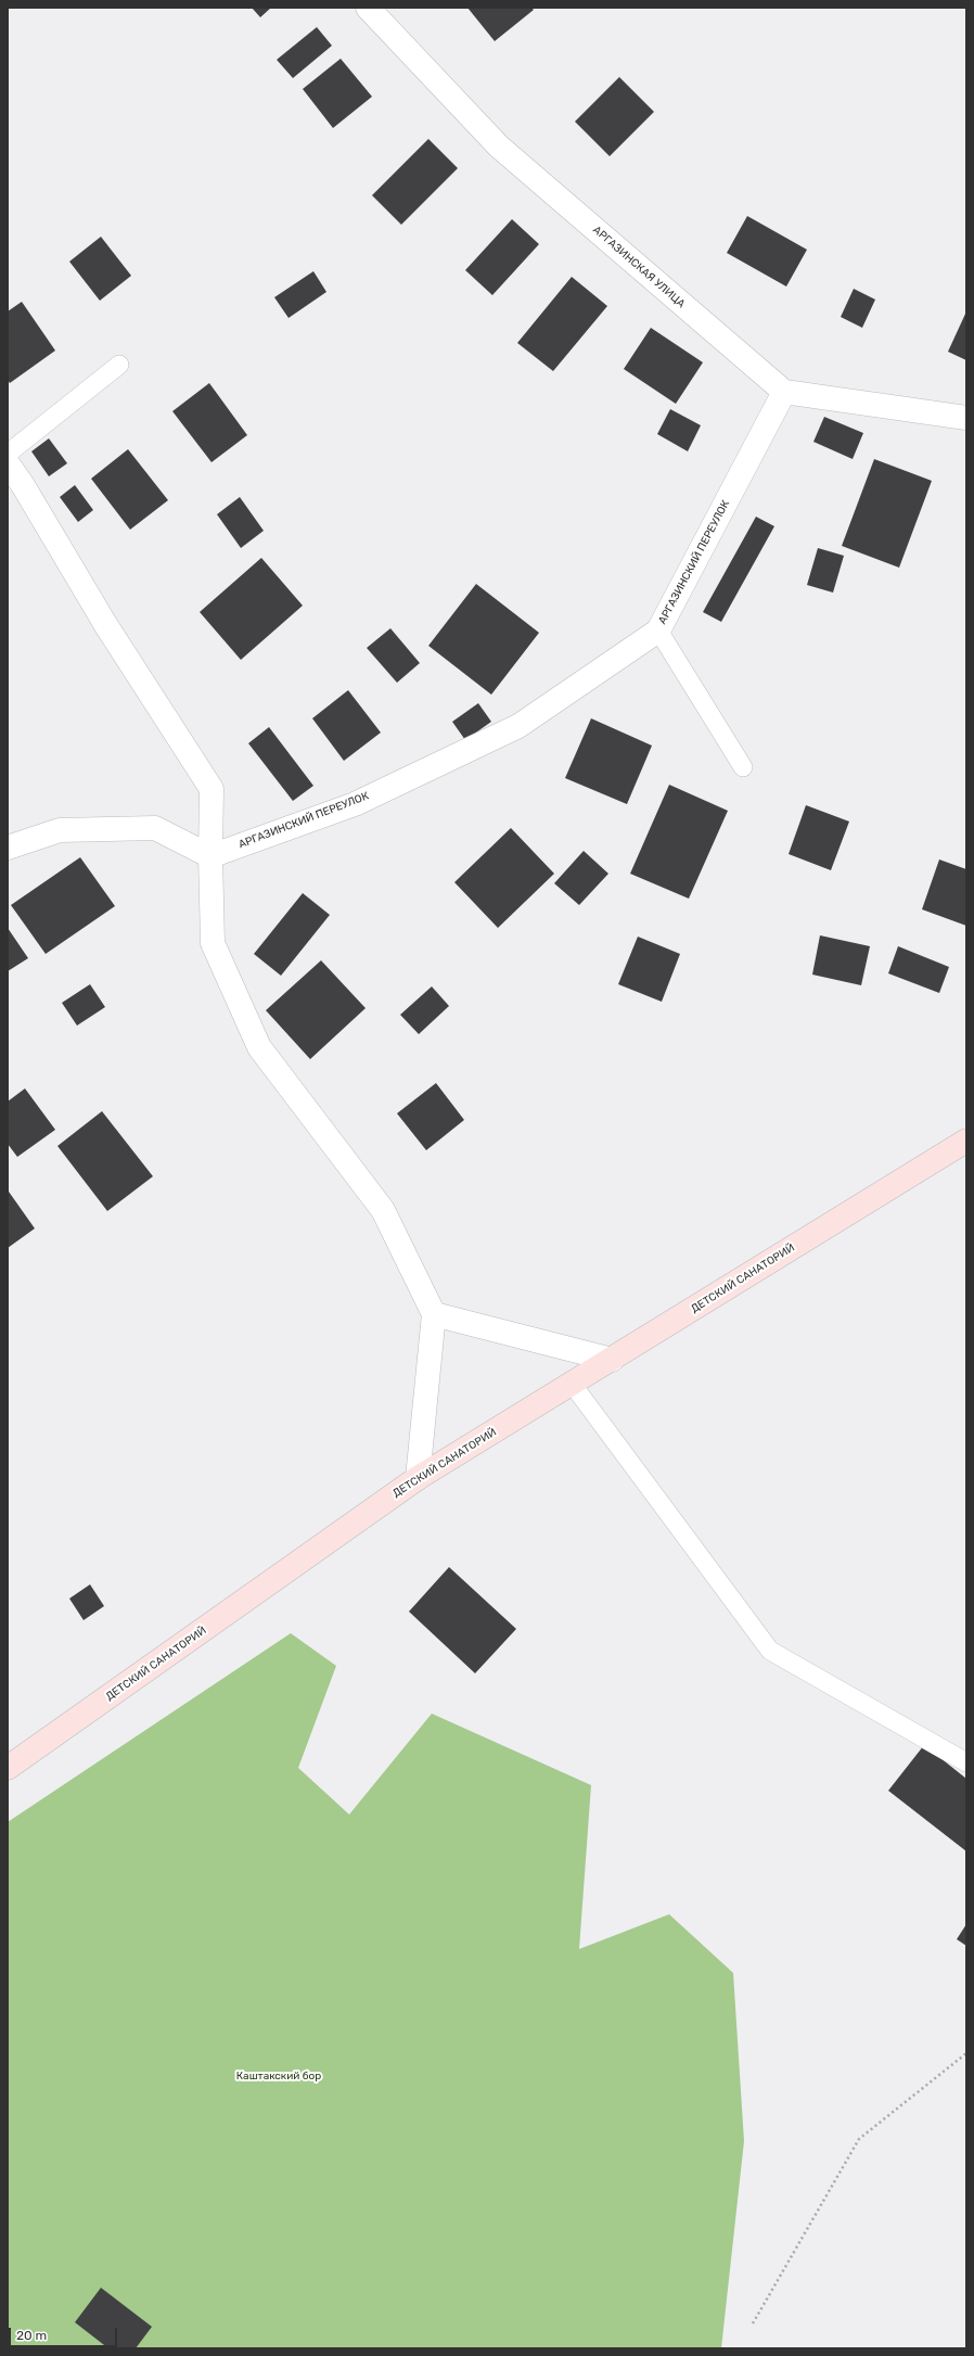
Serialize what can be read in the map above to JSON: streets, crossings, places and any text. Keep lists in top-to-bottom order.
{
  "streets": {
    "main road": ["ДЕТСКИЙ САНАТОРИЙ"],
    "street": ["АРГАЗИНСКАЯ УЛИЦА", "АРГАЗИНСКИЙ ПЕРЕУЛОК"]
  },
  "crossings": [
    ["АРГАЗИНСКАЯ УЛИЦА", "АРГАЗИНСКИЙ ПЕРЕУЛОК"]
  ],
  "parks": ["Каштакский бор"],
  "scale_bar": "20 m"
}
